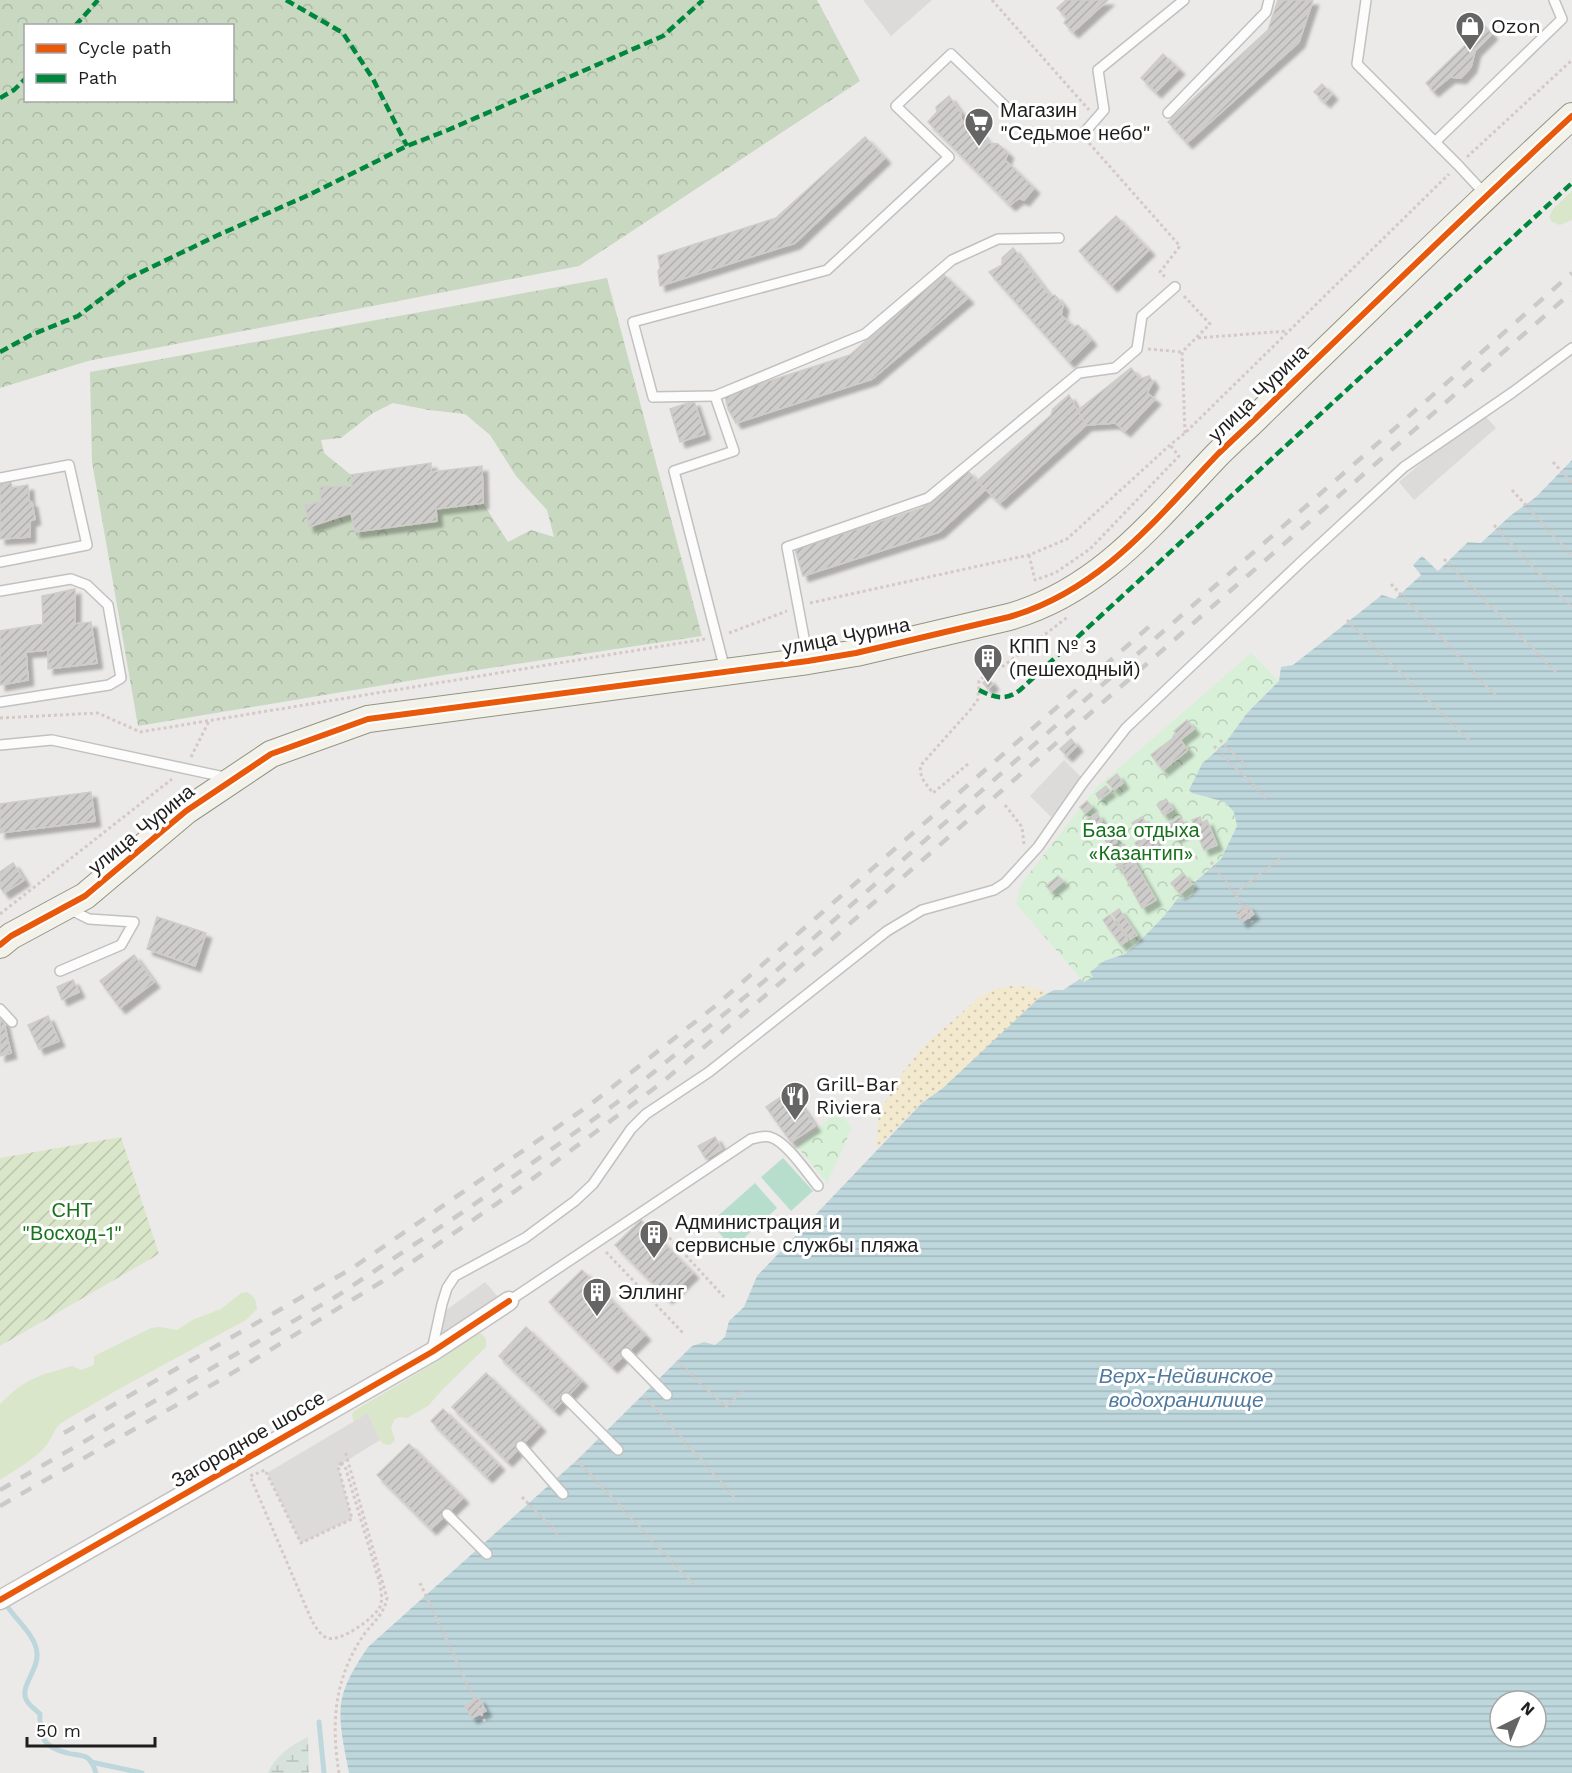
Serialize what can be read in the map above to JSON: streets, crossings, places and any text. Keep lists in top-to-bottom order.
{
  "streets": {
    "street": ["улица Чурина", "Загородное шоссе"]
  },
  "water": ["Верх-Нейвинское водохранилище"],
  "parks": ["База отдыха «Казантип»", "СНТ \"Восход-1\""],
  "places": {
    "shop": ["Ozon"],
    "supermarket": ["Магазин \"Седьмое небо\""],
    "building": ["КПП № 3 (пешеходный)", "Администрация и сервисные службы пляжа", "Эллинг"],
    "restaurant": ["Grill-Bar Riviera"]
  },
  "legend": ["Cycle path", "Path"],
  "scale_bar": "50 m",
  "north": "top right"
}
